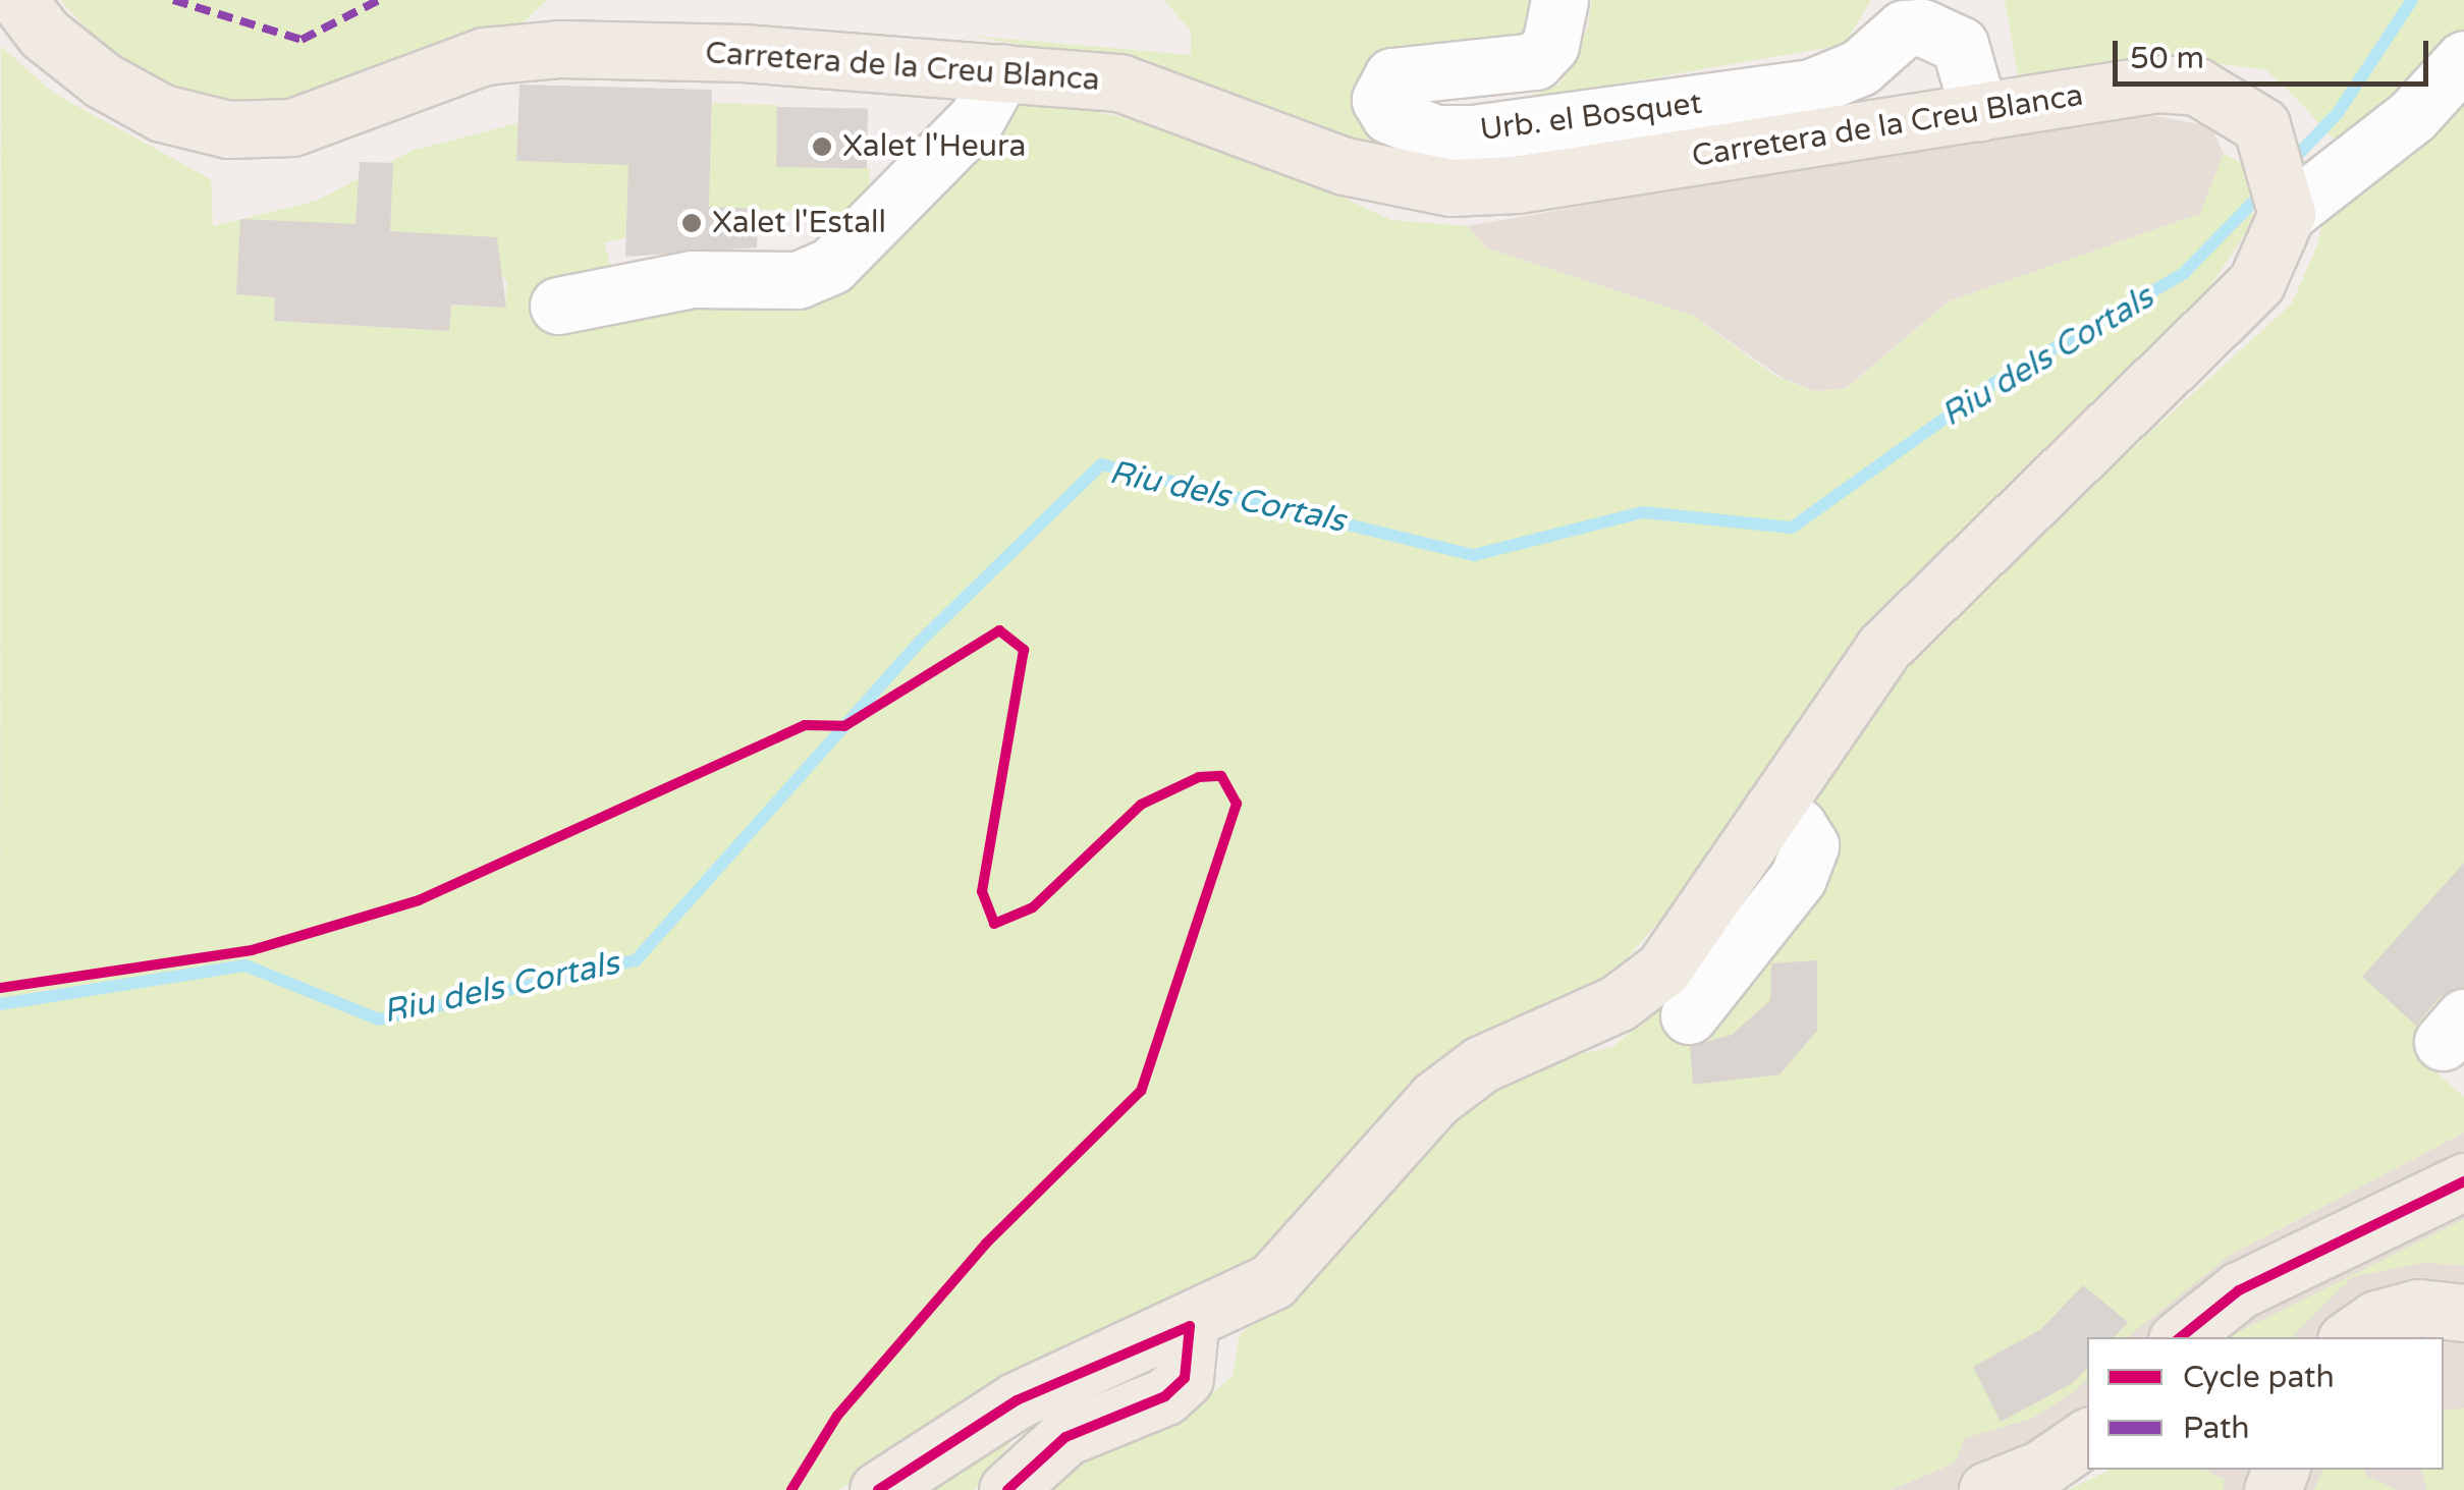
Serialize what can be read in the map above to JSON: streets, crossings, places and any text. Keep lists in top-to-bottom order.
{
  "streets": {
    "main road": ["Carretera de la Creu Blanca"],
    "street": ["Urb. el Bosquet"]
  },
  "crossings": [
    ["Carretera de la Creu Blanca", "Urb. el Bosquet"]
  ],
  "water": ["Riu dels Cortals"],
  "places": ["Xalet l'Heura", "Xalet l'Estall"],
  "legend": ["Cycle path", "Path"],
  "scale_bar": "50 m"
}
